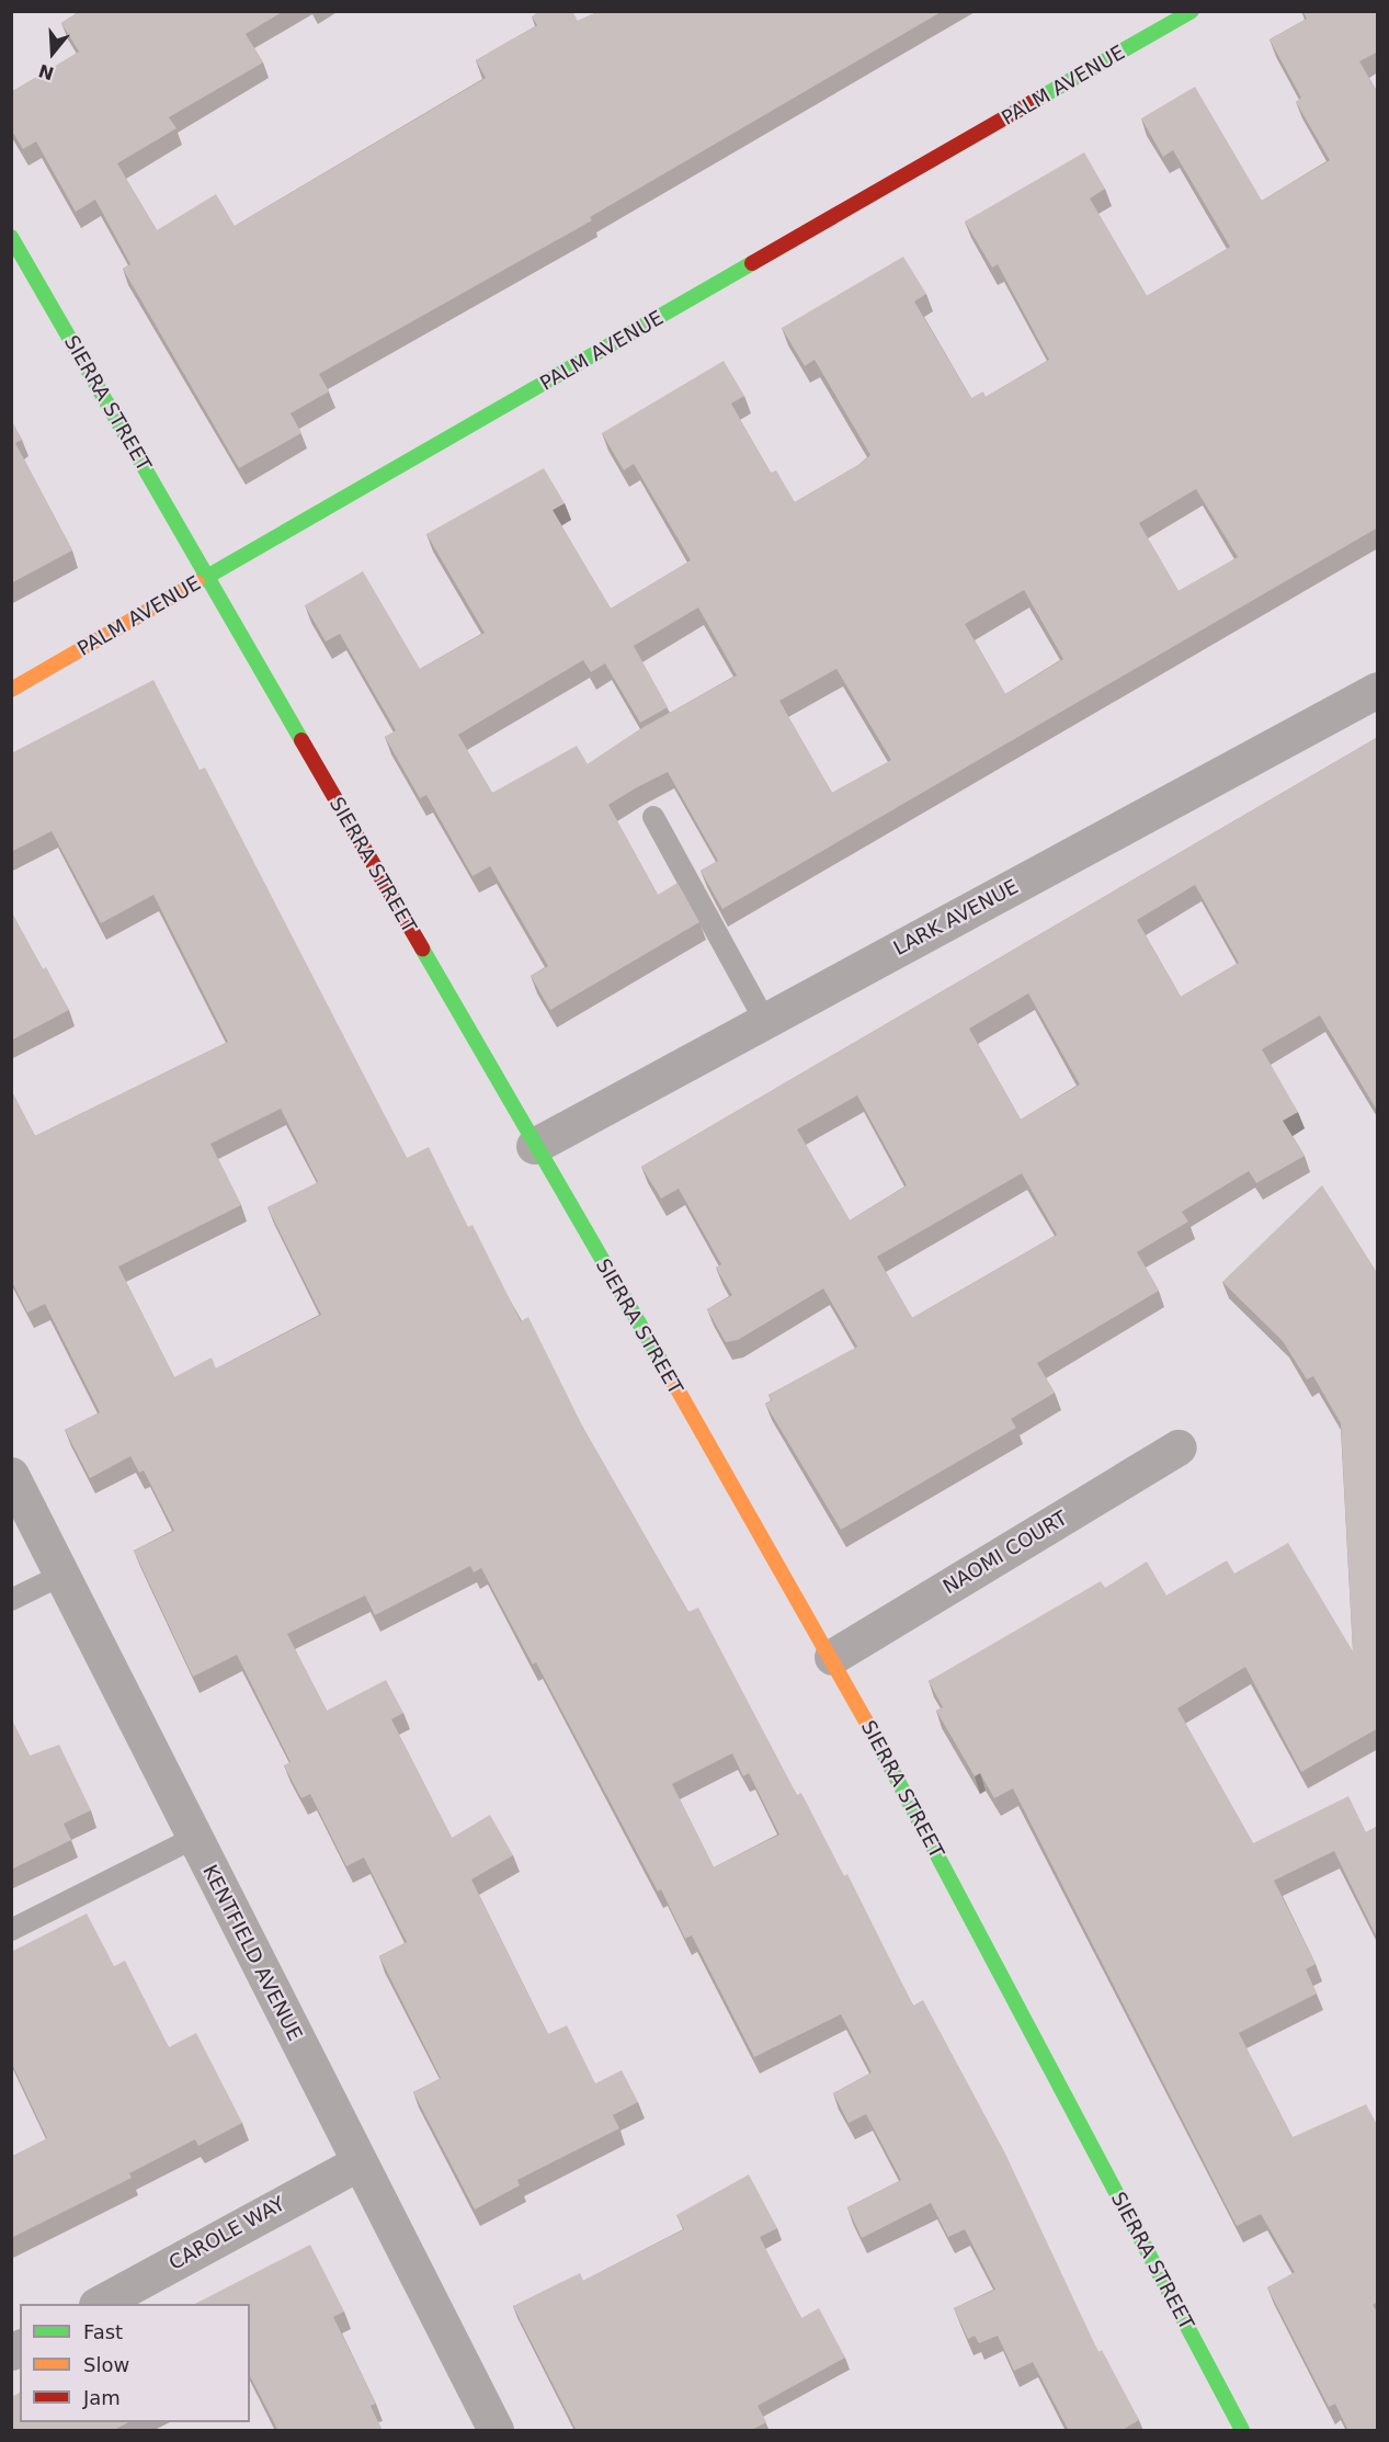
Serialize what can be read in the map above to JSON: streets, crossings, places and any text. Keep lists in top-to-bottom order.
{
  "streets": {
    "street": [
      "PALM AVENUE",
      "SIERRA STREET",
      "LARK AVENUE",
      "NAOMI COURT",
      "KENTFIELD AVENUE",
      "CAROLE WAY"
    ]
  },
  "crossings": [
    ["PALM AVENUE", "SIERRA STREET"],
    ["SIERRA STREET", "LARK AVENUE"],
    ["SIERRA STREET", "NAOMI COURT"],
    ["KENTFIELD AVENUE", "CAROLE WAY"]
  ],
  "legend": ["Fast", "Slow", "Jam"],
  "north": "bottom"
}
